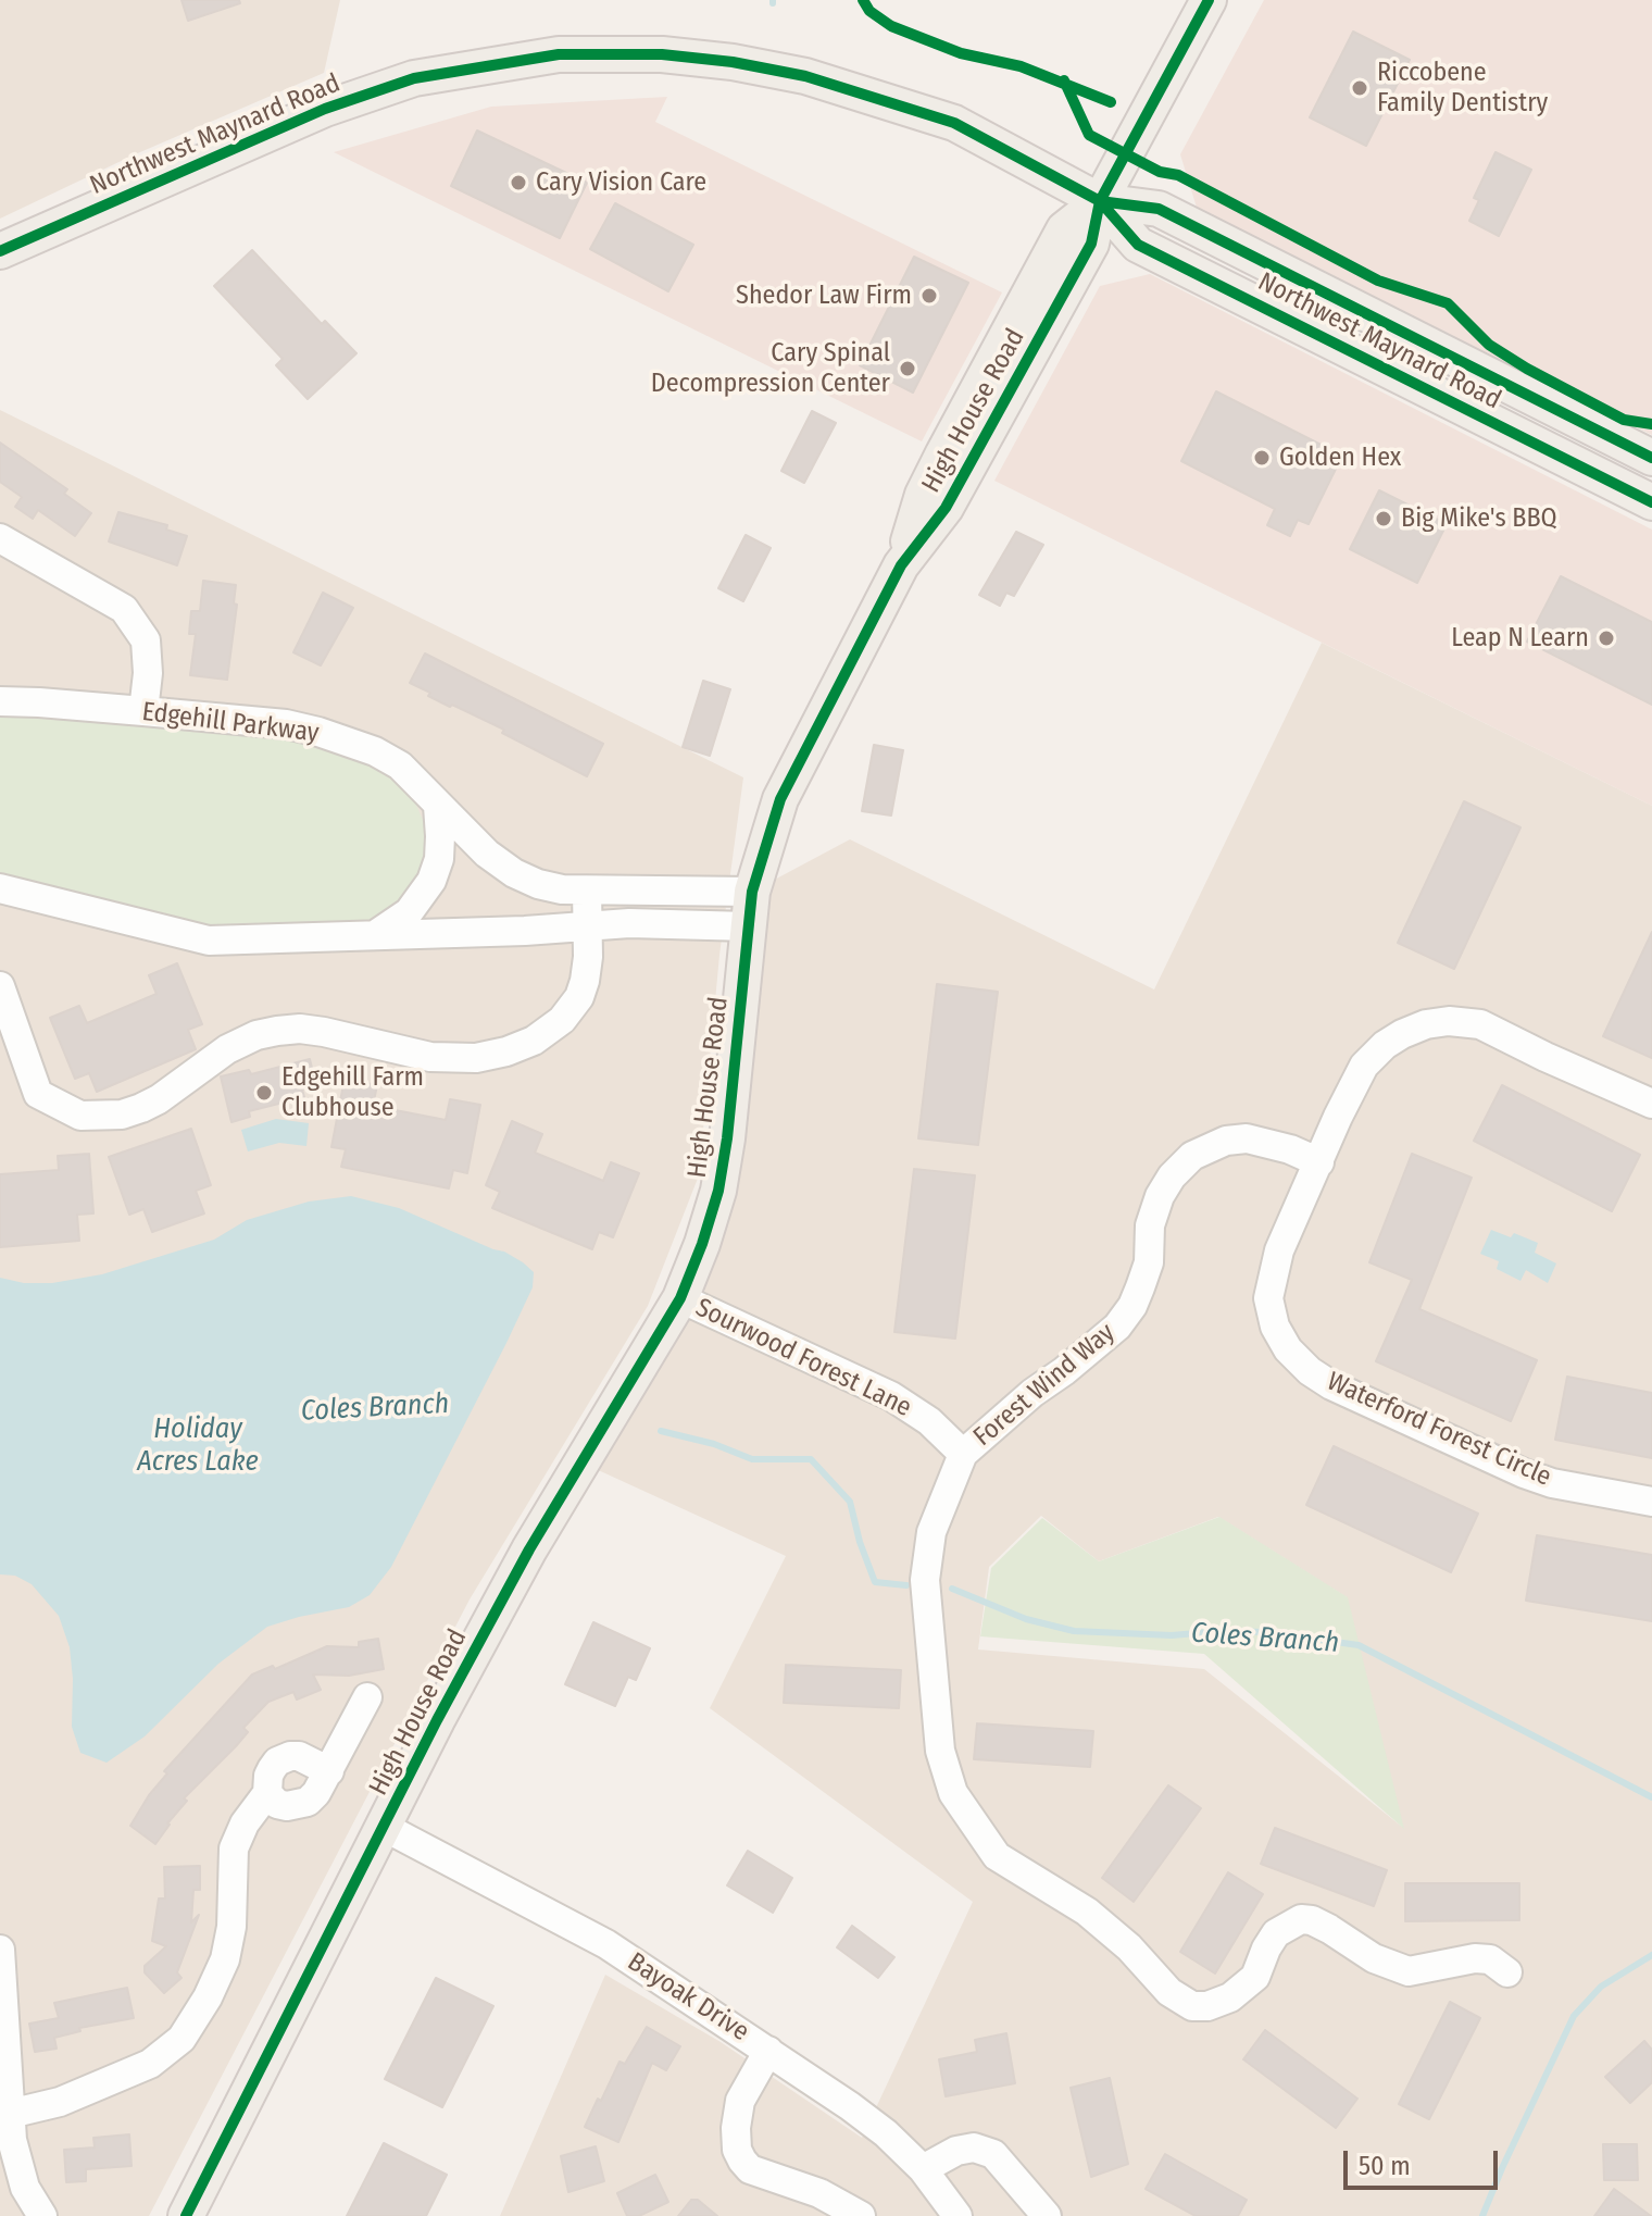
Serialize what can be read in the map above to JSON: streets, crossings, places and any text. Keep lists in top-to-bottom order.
{
  "streets": {
    "main road": ["Northwest Maynard Road", "High House Road"],
    "street": [
      "Edgehill Parkway",
      "Sourwood Forest Lane",
      "Forest Wind Way",
      "Waterford Forest Circle",
      "Bayoak Drive"
    ]
  },
  "crossings": [
    ["Northwest Maynard Road", "High House Road"],
    ["High House Road", "Edgehill Parkway"],
    ["High House Road", "Sourwood Forest Lane"],
    ["High House Road", "Bayoak Drive"],
    ["Sourwood Forest Lane", "Forest Wind Way"],
    ["Forest Wind Way", "Waterford Forest Circle"]
  ],
  "water": ["Coles Branch", "Holiday Acres Lake"],
  "places": [
    "Riccobene Family Dentistry",
    "Cary Vision Care",
    "Shedor Law Firm",
    "Cary Spinal Decompression Center",
    "Golden Hex",
    "Big Mike's BBQ",
    "Leap N Learn",
    "Edgehill Farm Clubhouse"
  ],
  "scale_bar": "50 m"
}
